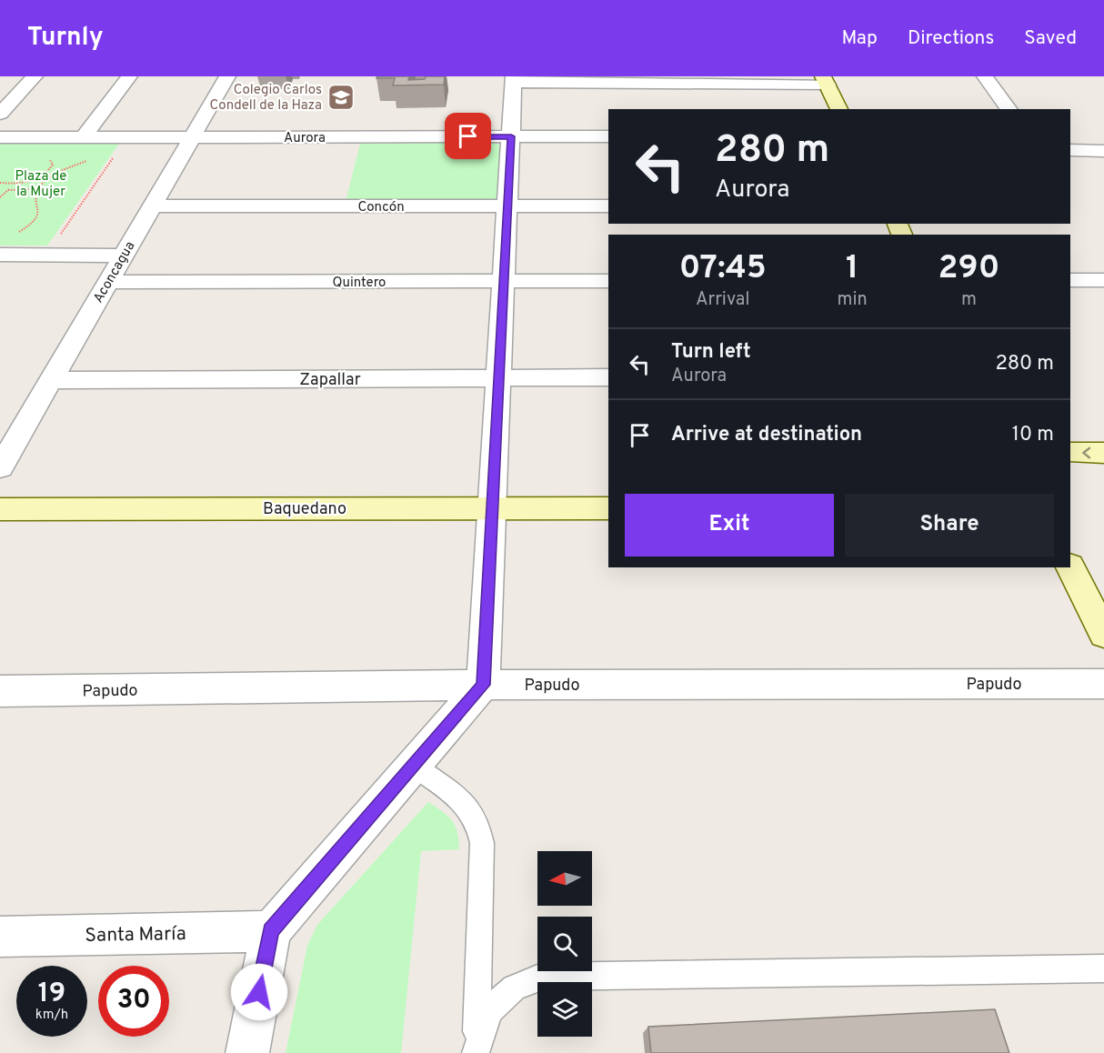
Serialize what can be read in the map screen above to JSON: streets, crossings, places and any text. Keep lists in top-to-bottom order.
{
  "streets": {
    "street": [
      "Aurora",
      "Concón",
      "Aconcagua",
      "Quintero",
      "Zapallar",
      "Baquedano",
      "Papudo",
      "Santa María"
    ]
  },
  "crossings": [
    ["Aurora", "Aconcagua"],
    ["Concón", "Aconcagua"],
    ["Aconcagua", "Quintero"],
    ["Aconcagua", "Zapallar"]
  ],
  "parks": ["Plaza de la Mujer"],
  "places": {
    "school or university": ["Colegio Carlos Condell de la Haza"]
  },
  "north": "left",
  "page": {
    "header": "Turnly",
    "nav": ["Map", "Directions", "Saved"],
    "turn": ["280 m", "Aurora"],
    "eta": [
      "07:45",
      "Arrival",
      "1",
      "min",
      "290",
      "m"
    ],
    "list": [
      {
        "name": "Turn left",
        "note": "Aurora",
        "value": "280 m"
      },
      {
        "name": "Arrive at destination",
        "value": "10 m"
      }
    ],
    "buttons": ["Exit", "Share"],
    "speed": "19 km/h",
    "limit": "30"
  }
}
